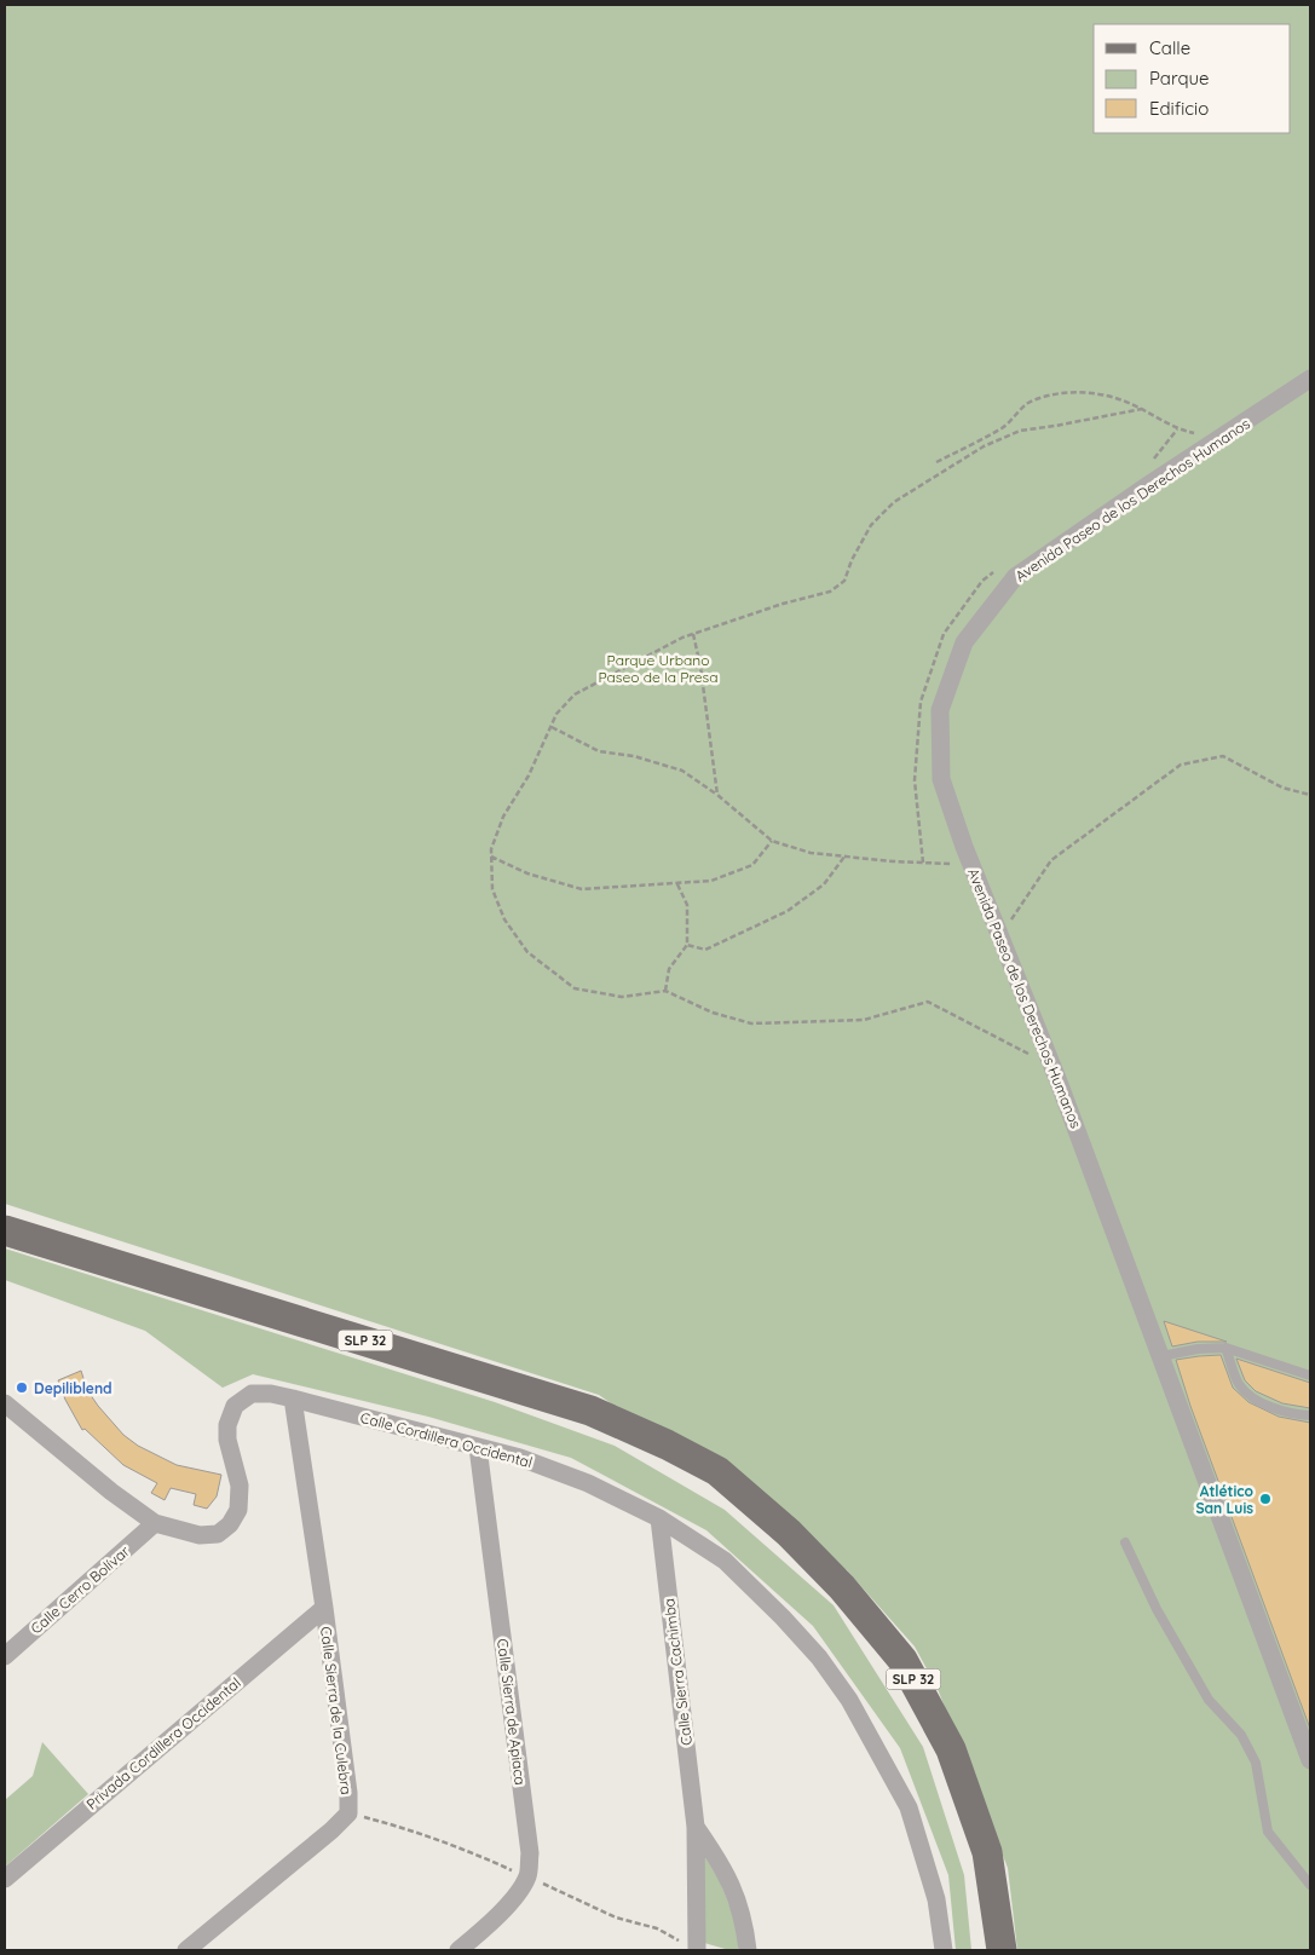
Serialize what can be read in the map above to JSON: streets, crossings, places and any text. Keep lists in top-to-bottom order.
{
  "streets": {
    "main road": ["SLP 32"],
    "street": [
      "Avenida Paseo de los Derechos Humanos",
      "Calle Cordillera Occidental",
      "Calle Cerro Bolívar",
      "Calle Sierra Cachimba",
      "Calle Sierra de la Culebra",
      "Calle Sierra de Apiaca",
      "Privada Cordillera Occidental"
    ]
  },
  "crossings": [
    ["Calle Cordillera Occidental", "Calle Cerro Bolívar"],
    ["Calle Cordillera Occidental", "Calle Sierra Cachimba"],
    ["Calle Cordillera Occidental", "Calle Sierra de la Culebra"],
    ["Calle Cordillera Occidental", "Calle Sierra de Apiaca"],
    ["Calle Sierra de la Culebra", "Privada Cordillera Occidental"]
  ],
  "parks": ["Parque Urbano Paseo de la Presa"],
  "places": ["Depiliblend", "Atlético San Luis"],
  "legend": ["Calle", "Parque", "Edificio"]
}
